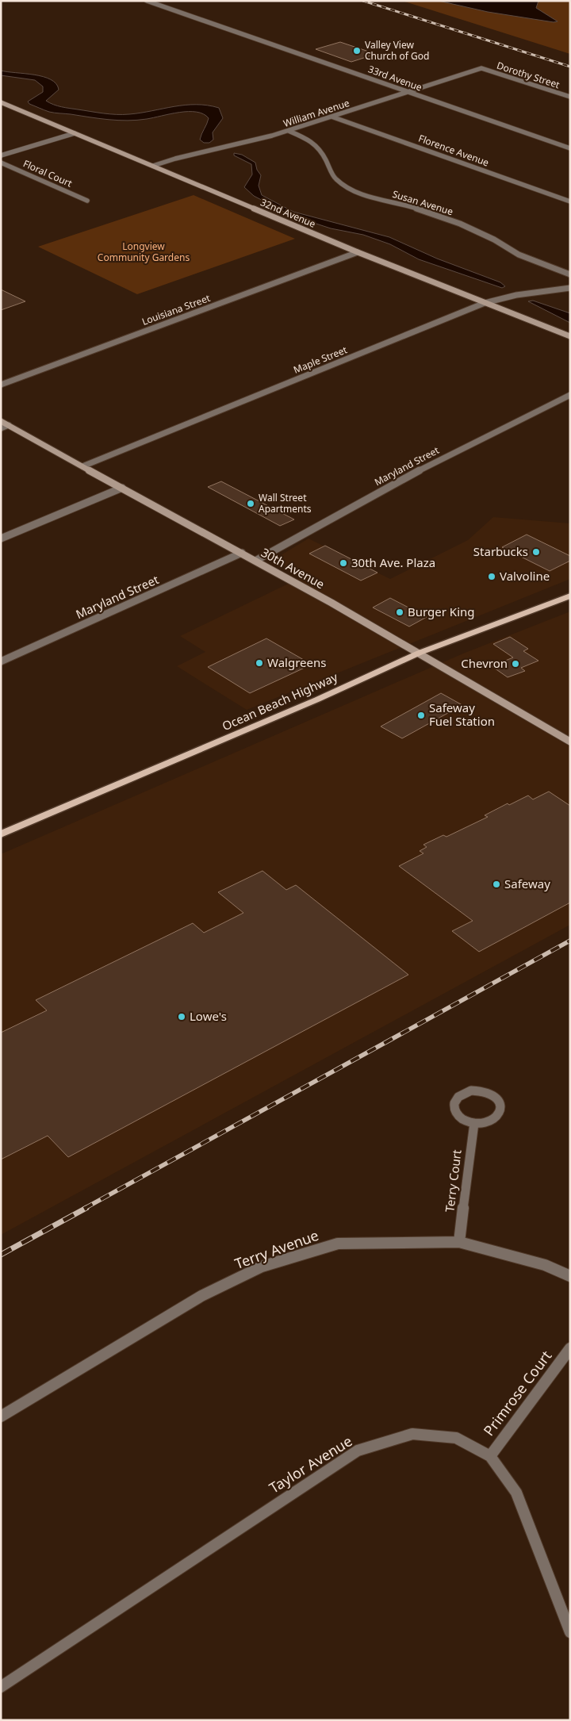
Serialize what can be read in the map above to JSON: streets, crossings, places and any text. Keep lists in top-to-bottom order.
{
  "streets": {
    "main road": ["Ocean Beach Highway"],
    "street": [
      "Dorothy Street",
      "33rd Avenue",
      "William Avenue",
      "Florence Avenue",
      "Floral Court",
      "Susan Avenue",
      "32nd Avenue",
      "Louisiana Street",
      "Maple Street",
      "Maryland Street",
      "30th Avenue",
      "Terry Court",
      "Terry Avenue",
      "Primrose Court",
      "Taylor Avenue"
    ]
  },
  "crossings": [
    ["Dorothy Street", "William Avenue"],
    ["33rd Avenue", "William Avenue"],
    ["William Avenue", "Florence Avenue"],
    ["William Avenue", "Susan Avenue"],
    ["William Avenue", "32nd Avenue"],
    ["32nd Avenue", "Louisiana Street"],
    ["32nd Avenue", "Maple Street"],
    ["Maple Street", "30th Avenue"],
    ["Maryland Street", "30th Avenue"],
    ["30th Avenue", "Ocean Beach Highway"],
    ["Terry Court", "Terry Avenue"],
    ["Primrose Court", "Taylor Avenue"]
  ],
  "parks": ["Longview Community Gardens"],
  "places": [
    "Valley View Church of God",
    "Wall Street Apartments",
    "Starbucks",
    "30th Ave. Plaza",
    "Valvoline",
    "Burger King",
    "Walgreens",
    "Chevron",
    "Safeway Fuel Station",
    "Safeway",
    "Lowe's"
  ]
}
